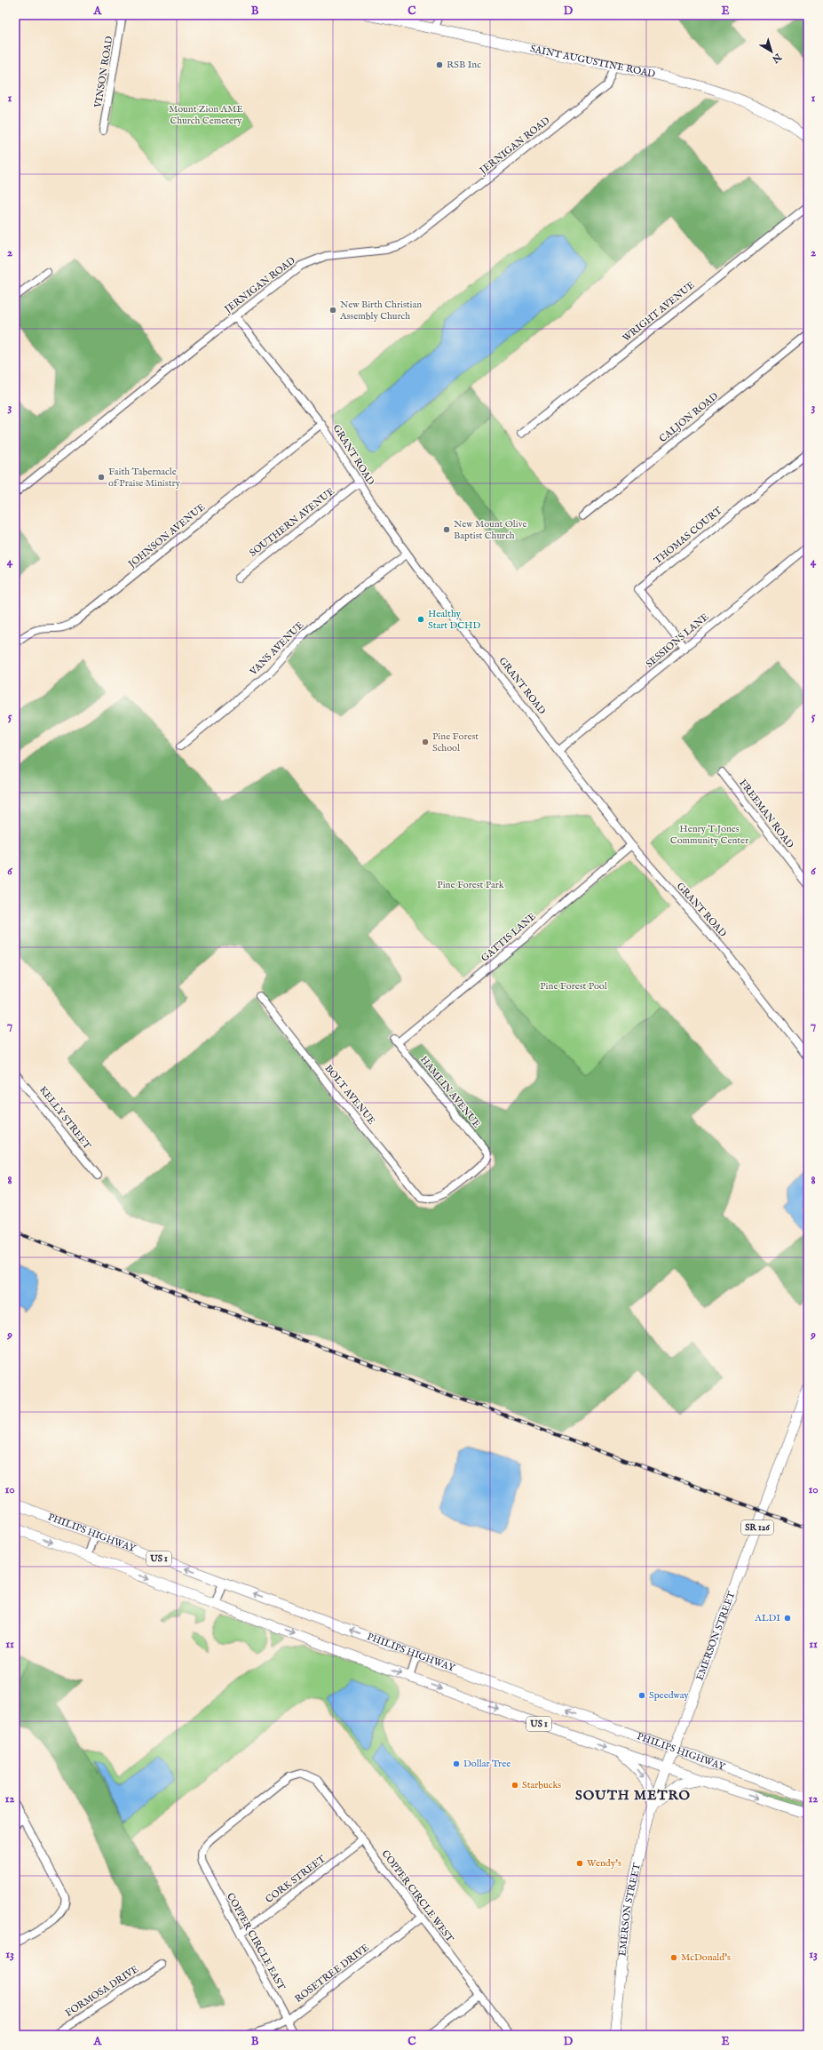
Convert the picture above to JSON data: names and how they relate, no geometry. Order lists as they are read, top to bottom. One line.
{"streets":{"main road":["SAINT AUGUSTINE ROAD","SR 126","PHILIPS HIGHWAY","US 1","EMERSON STREET"],"street":["VINSON ROAD","JERNIGAN ROAD","WRIGHT AVENUE","CALJON ROAD","GRANT ROAD","SOUTHERN AVENUE","JOHNSON AVENUE","THOMAS COURT","SESSIONS LANE","VANS AVENUE","FREEMAN ROAD","GATTIS LANE","HAMLIN AVENUE","BOLT AVENUE","KELLY STREET","CORK STREET","COPPER CIRCLE WEST","COPPER CIRCLE EAST","ROSETREE DRIVE","FORMOSA DRIVE"]},"crossings":[["SAINT AUGUSTINE ROAD","JERNIGAN ROAD"],["JERNIGAN ROAD","GRANT ROAD"],["GRANT ROAD","SOUTHERN AVENUE"],["GRANT ROAD","JOHNSON AVENUE"],["GRANT ROAD","SESSIONS LANE"],["GRANT ROAD","VANS AVENUE"],["GRANT ROAD","GATTIS LANE"],["THOMAS COURT","SESSIONS LANE"],["GATTIS LANE","HAMLIN AVENUE"],["HAMLIN AVENUE","BOLT AVENUE"],["PHILIPS HIGHWAY","EMERSON STREET"],["CORK STREET","COPPER CIRCLE WEST"],["CORK STREET","COPPER CIRCLE EAST"],["COPPER CIRCLE WEST","COPPER CIRCLE EAST"],["COPPER CIRCLE WEST","ROSETREE DRIVE"],["COPPER CIRCLE EAST","ROSETREE DRIVE"]],"districts":["SOUTH METRO"],"parks":["Mount Zion AME Church Cemetery","Henry T Jones Community Center","Pine Forest Park","Pine Forest Pool"],"places":["RSB Inc","New Birth Christian Assembly Church","Faith Tabernacle of Praise Ministry","New Mount Olive Baptist Church","Healthy Start DCHD","Pine Forest School","ALDI","Speedway","Dollar Tree","Starbucks","Wendy's","McDonald's"],"north":"bottom right","grid":{"columns":["A","B","C","D","E"],"rows":["1","2","3","4","5","6","7","8","9","10","11","12","13"]}}
